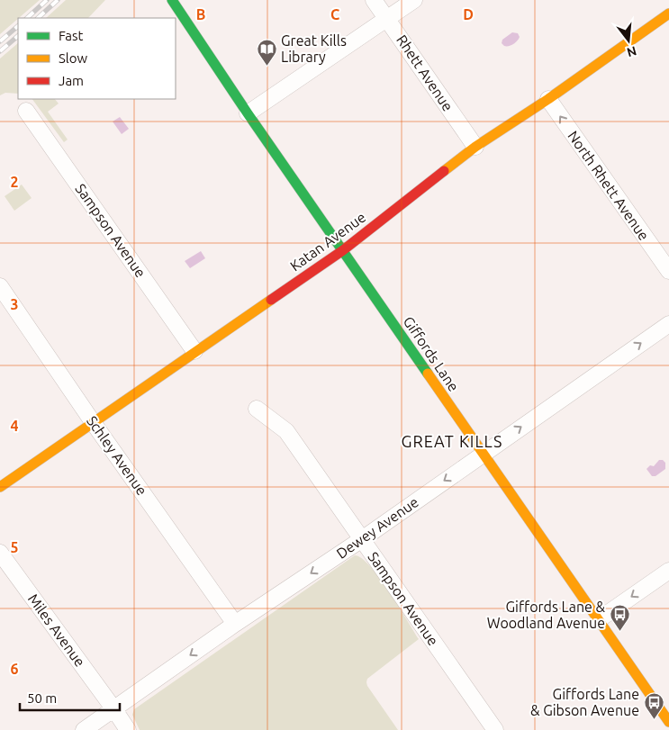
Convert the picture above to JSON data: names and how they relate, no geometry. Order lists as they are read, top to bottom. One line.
{"streets":{"street":["Rhett Avenue","North Rhett Avenue","Sampson Avenue","Katan Avenue","Giffords Lane","Schley Avenue","Dewey Avenue","Miles Avenue"]},"crossings":[["Rhett Avenue","Katan Avenue"],["North Rhett Avenue","Katan Avenue"],["Sampson Avenue","Katan Avenue"],["Sampson Avenue","Dewey Avenue"],["Katan Avenue","Giffords Lane"],["Katan Avenue","Schley Avenue"],["Giffords Lane","Dewey Avenue"],["Schley Avenue","Dewey Avenue"],["Dewey Avenue","Miles Avenue"]],"one_way":["North Rhett Avenue"],"districts":["GREAT KILLS"],"places":{"library":["Great Kills Library"],"bus stop":["Giffords Lane & Woodland Avenue","Giffords Lane & Gibson Avenue"]},"legend":["Fast","Slow","Jam"],"scale_bar":"50 m","north":"bottom","grid":{"columns":["B","C","D"],"rows":["2","3","4","5","6"]}}
